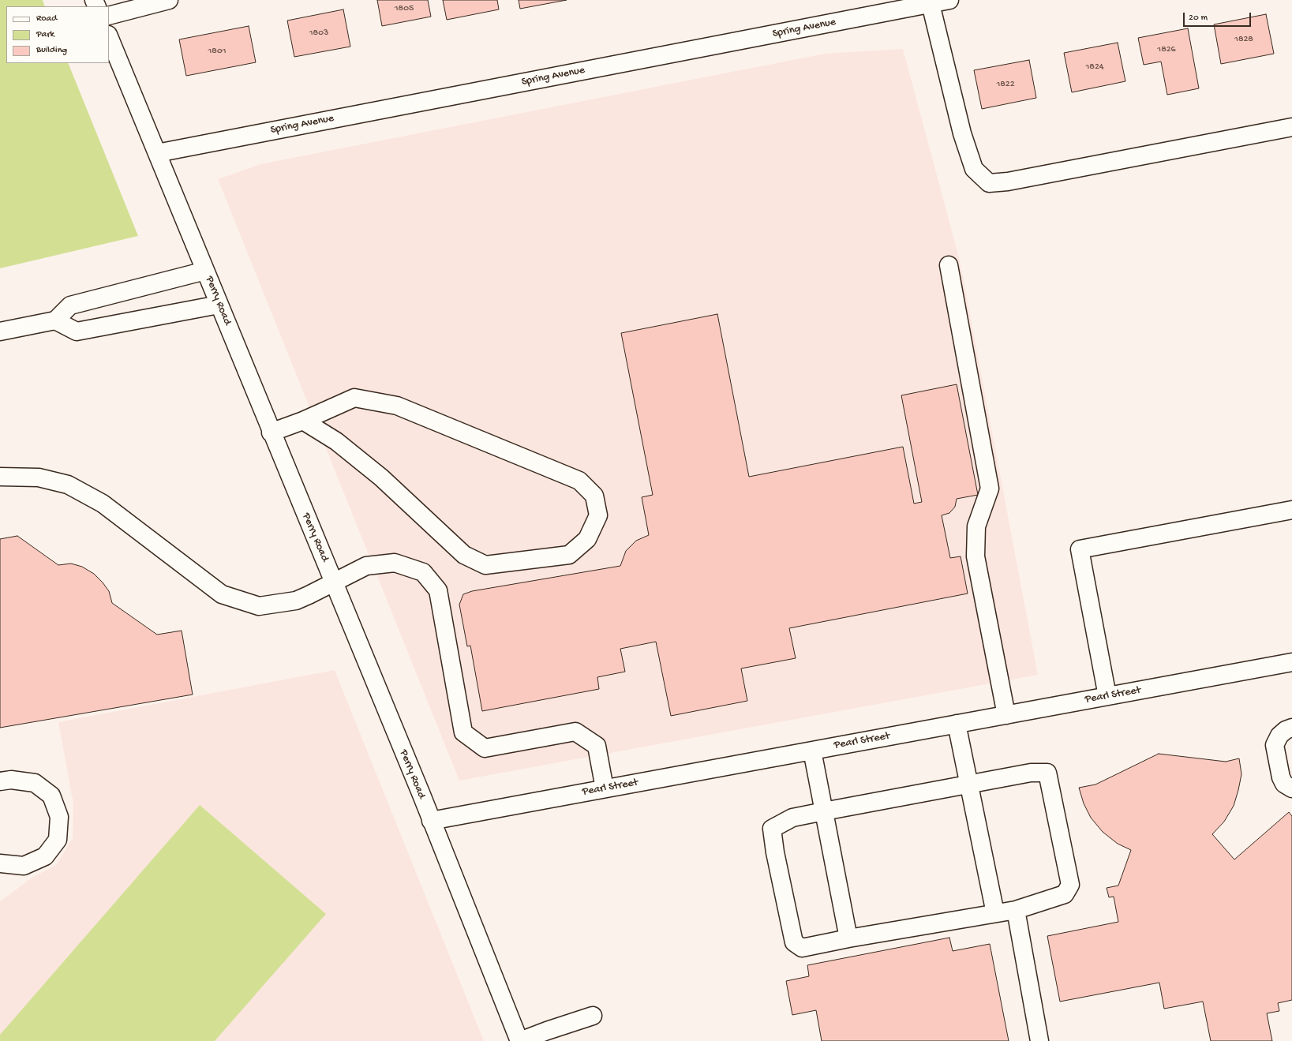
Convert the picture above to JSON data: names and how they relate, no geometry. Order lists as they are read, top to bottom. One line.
{"streets":{"street":["Spring Avenue","Perry Road","Pearl Street"]},"crossings":[["Spring Avenue","Perry Road"],["Perry Road","Pearl Street"]],"house_numbers":["1805","1803","1828","1826","1801","1824","1822"],"legend":["Road","Park","Building"],"scale_bar":"20 m"}
